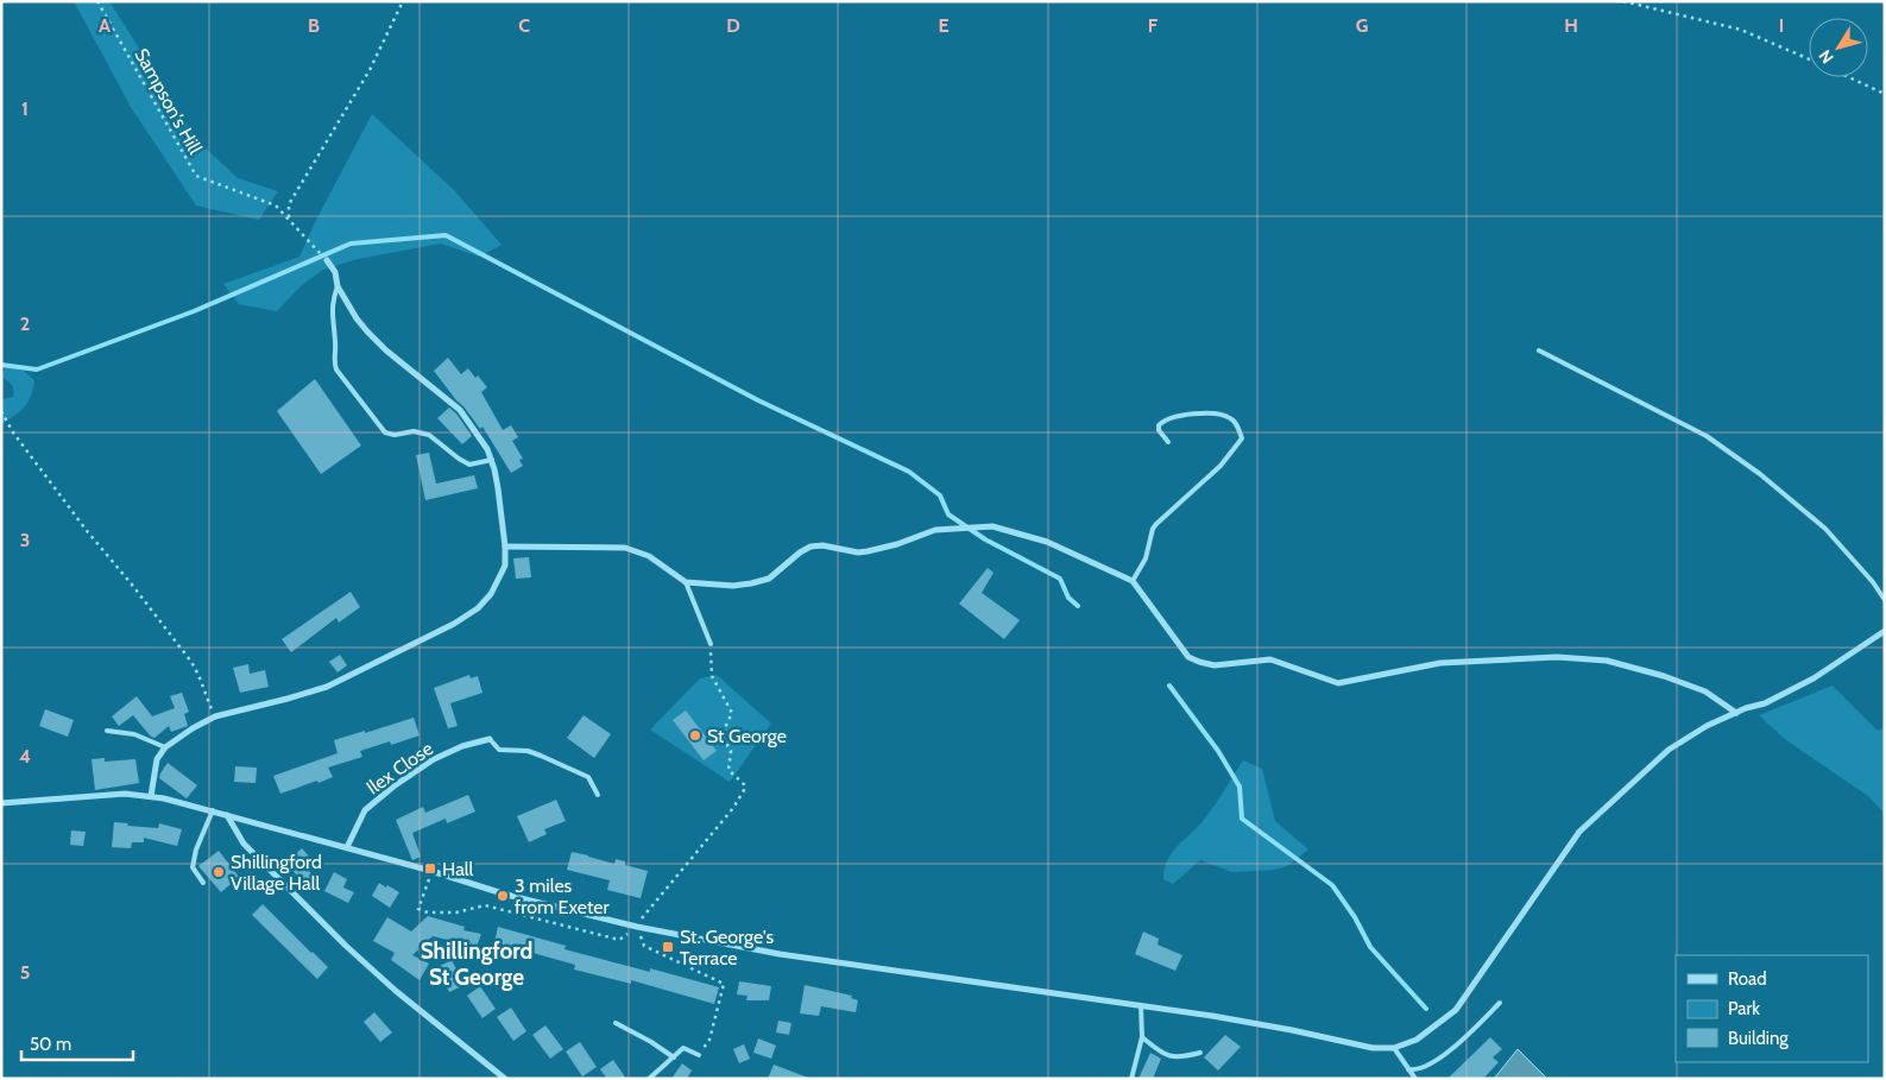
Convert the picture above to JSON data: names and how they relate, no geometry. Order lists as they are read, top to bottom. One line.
{"streets":{"street":["Ilex Close"],"path":["Sampson's Hill"]},"districts":["Shillingford St George"],"places":{"other":["St George","Shillingford Village Hall","3 miles from Exeter"],"transit":["Hall","St. George's Terrace"]},"legend":["Road","Park","Building"],"scale_bar":"50 m","north":"bottom left","grid":{"columns":["A","B","C","D","E","F","G","H","I"],"rows":["1","2","3","4","5"]}}
